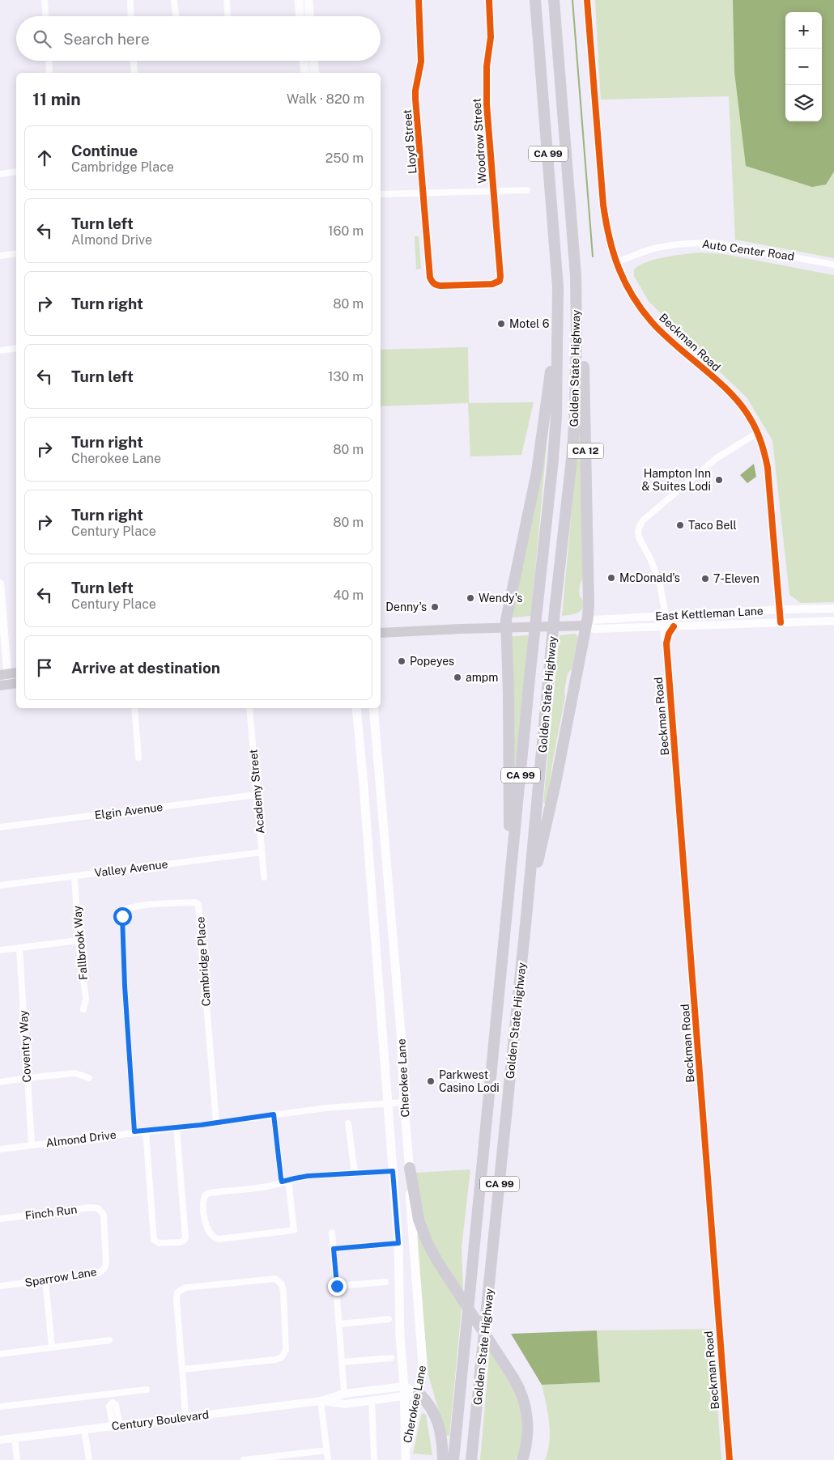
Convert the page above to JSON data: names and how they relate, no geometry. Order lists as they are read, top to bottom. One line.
{"streets":{"highway":["CA 99","Golden State Highway","CA 12"],"main road":["East Kettleman Lane","Cherokee Lane"],"street":["Woodrow Street","Lloyd Street","Auto Center Road","Beckman Road","Academy Street","Elgin Avenue","Valley Avenue","Fallbrook Way","Cambridge Place","Coventry Way","Almond Drive","Finch Run","Sparrow Lane","Century Boulevard"]},"crossings":[["Woodrow Street","Lloyd Street"],["Auto Center Road","Beckman Road"],["Beckman Road","East Kettleman Lane"],["Golden State Highway","CA 12"],["CA 12","East Kettleman Lane"],["Academy Street","Elgin Avenue"],["Academy Street","Valley Avenue"],["Valley Avenue","Fallbrook Way"],["Cambridge Place","Almond Drive"],["Coventry Way","Almond Drive"],["Cherokee Lane","Almond Drive"],["Cherokee Lane","Century Boulevard"],["Finch Run","Sparrow Lane"]],"places":["Motel 6","Hampton Inn & Suites Lodi","Taco Bell","McDonald's","7-Eleven","Wendy's","Denny's","Popeyes","ampm","Parkwest Casino Lodi"],"page":{"map_buttons":["+","−"],"search":"Search here","heading":["11 min","Walk · 820 m"],"list":[["Continue","Cambridge Place","250 m"],["Turn left","Almond Drive","160 m"],["Turn right","80 m"],["Turn left","130 m"],["Turn right","Cherokee Lane","80 m"],["Turn right","Century Place","80 m"],["Turn left","Century Place","40 m"],"Arrive at destination"]}}
